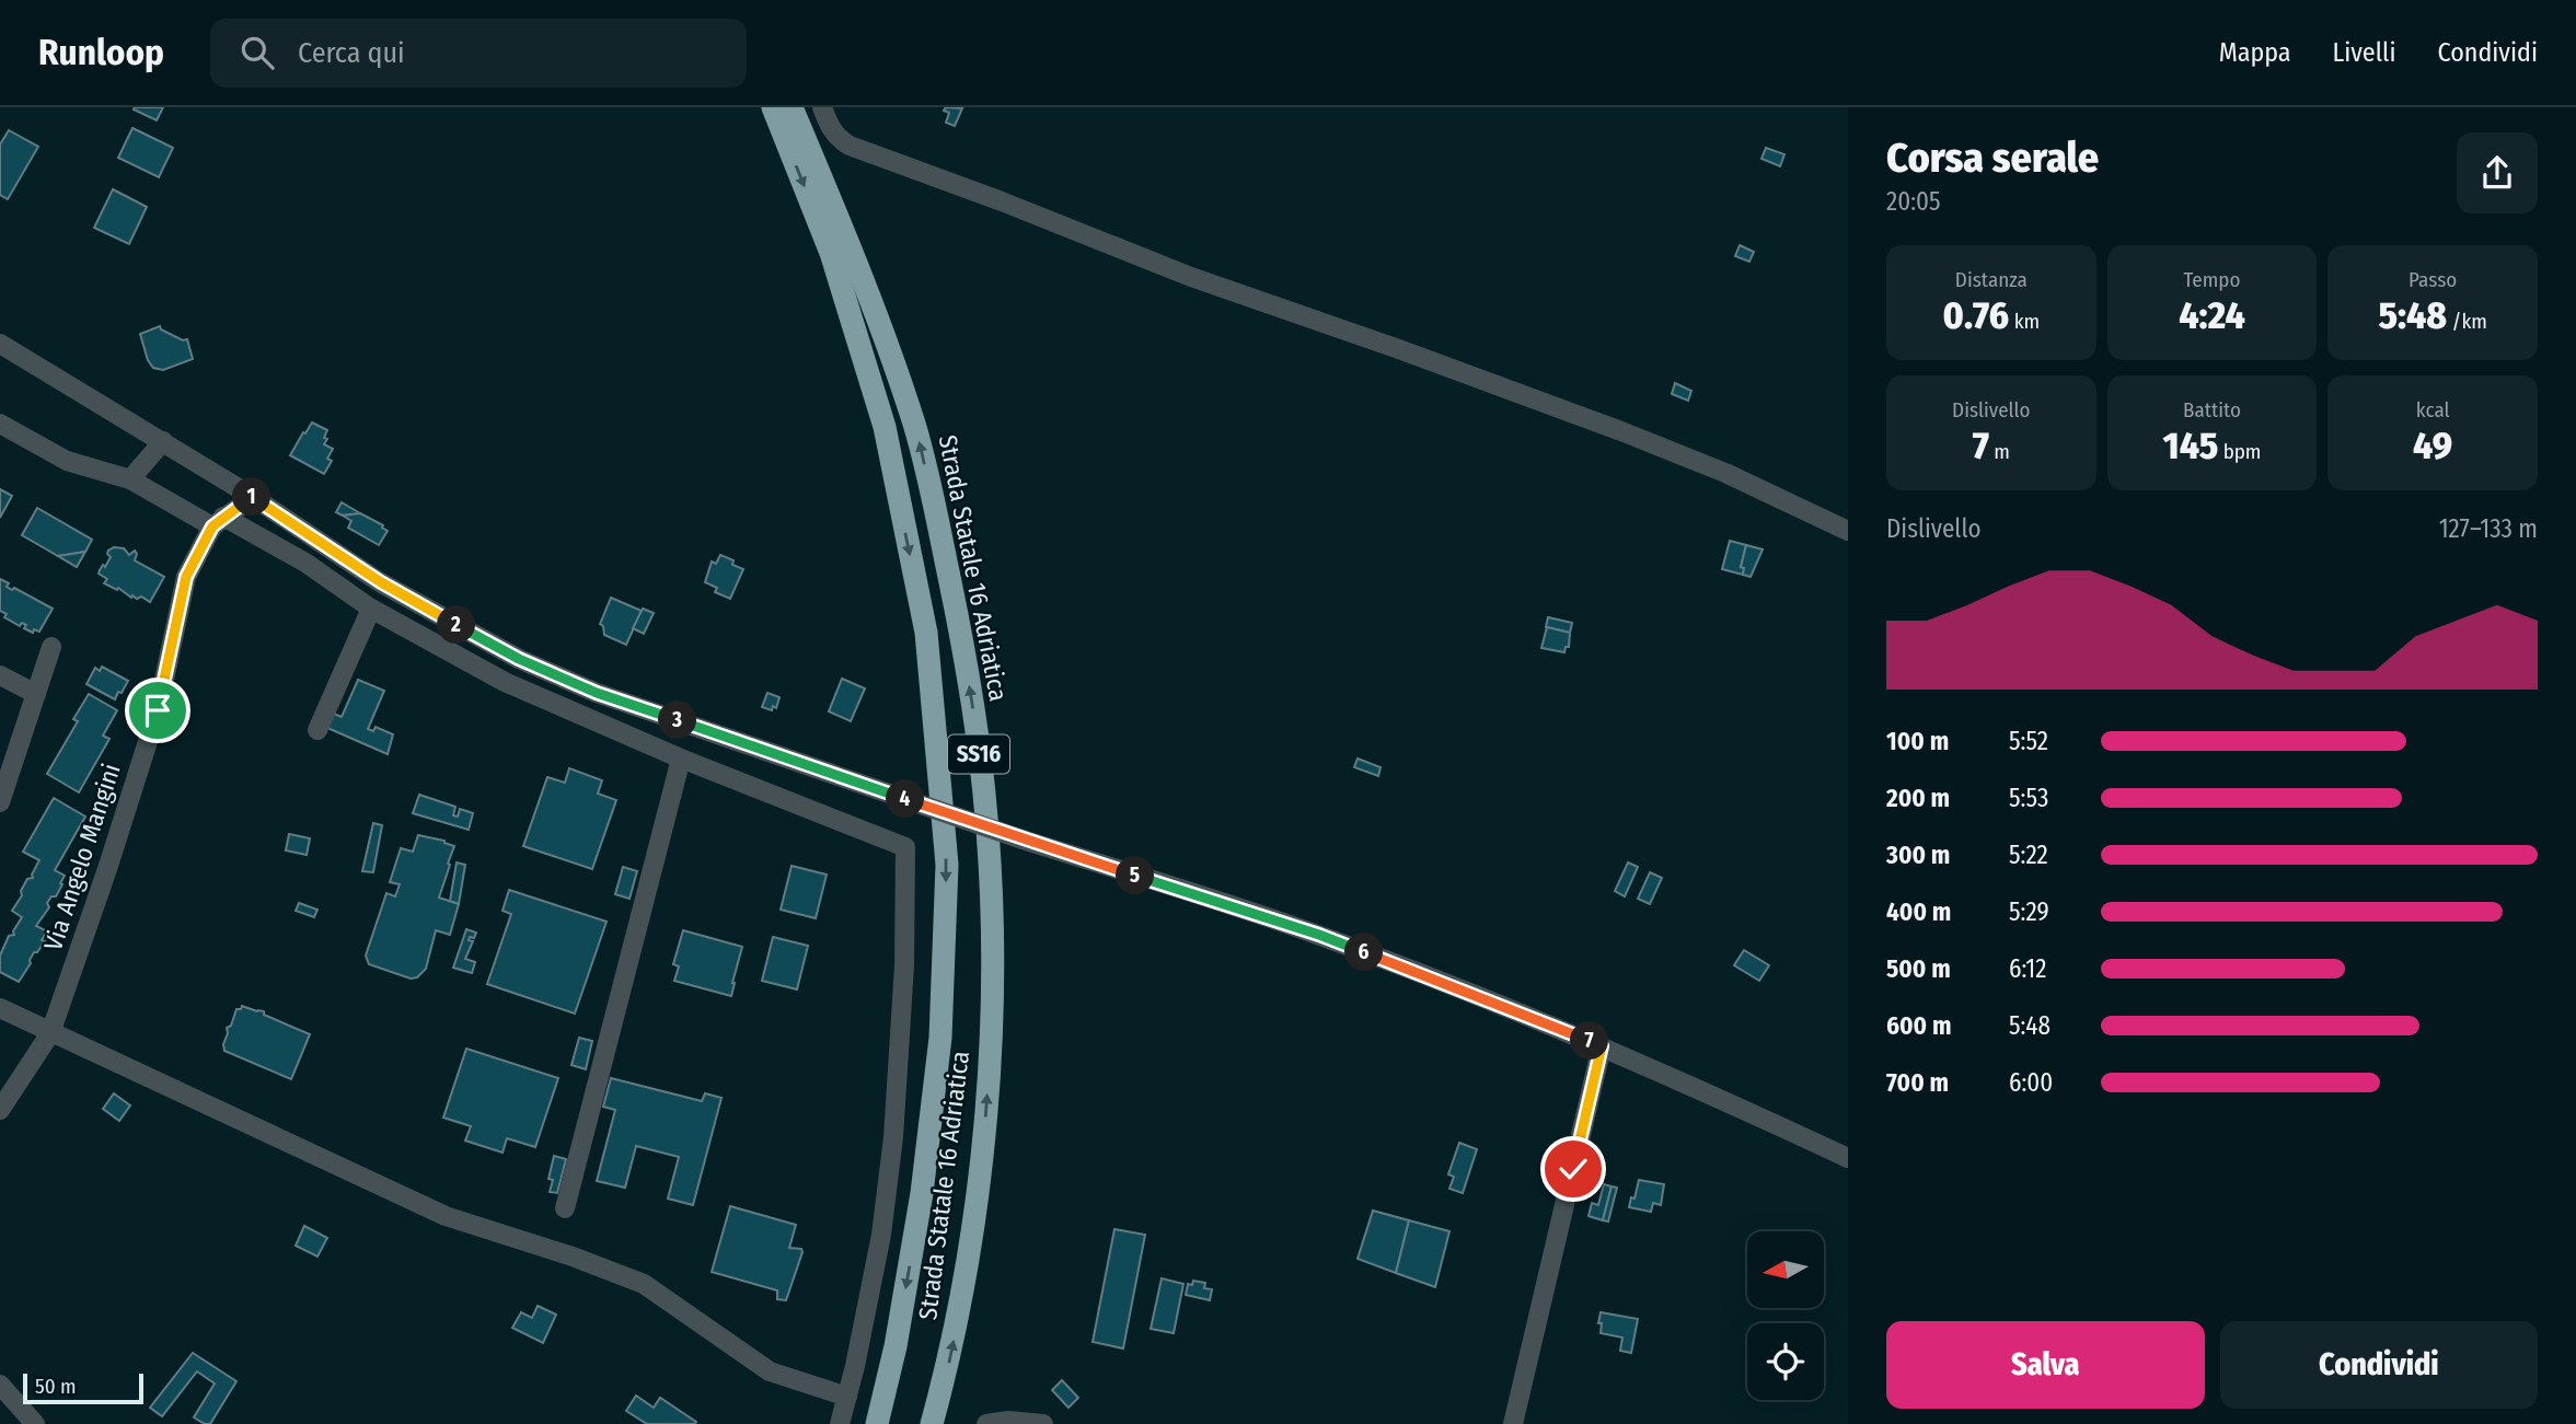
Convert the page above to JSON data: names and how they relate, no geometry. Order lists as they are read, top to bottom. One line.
{"streets":{"highway":["Strada Statale 16 Adriatica","SS16"],"street":["Via Angelo Mangini"]},"scale_bar":"50 m","north":"left","page":{"header":"Runloop","search":"Cerca qui","nav":["Mappa","Livelli","Condividi"],"heading":["Corsa serale","20:05"],"stats":[["Distanza","0.76 km"],["Tempo","4:24"],["Passo","5:48 /km"],["Dislivello","7 m"],["Battito","145 bpm"],["kcal","49"]],"pins":["1","2","3","4","5","6","7"],"chart":["Dislivello","127–133 m"],"list":[{"name":"100 m","note":"5:52"},{"name":"200 m","note":"5:53"},{"name":"300 m","note":"5:22"},{"name":"400 m","note":"5:29"},{"name":"500 m","note":"6:12"},{"name":"600 m","note":"5:48"},{"name":"700 m","note":"6:00"}],"buttons":["Salva","Condividi"],"scale":"50 m"}}
